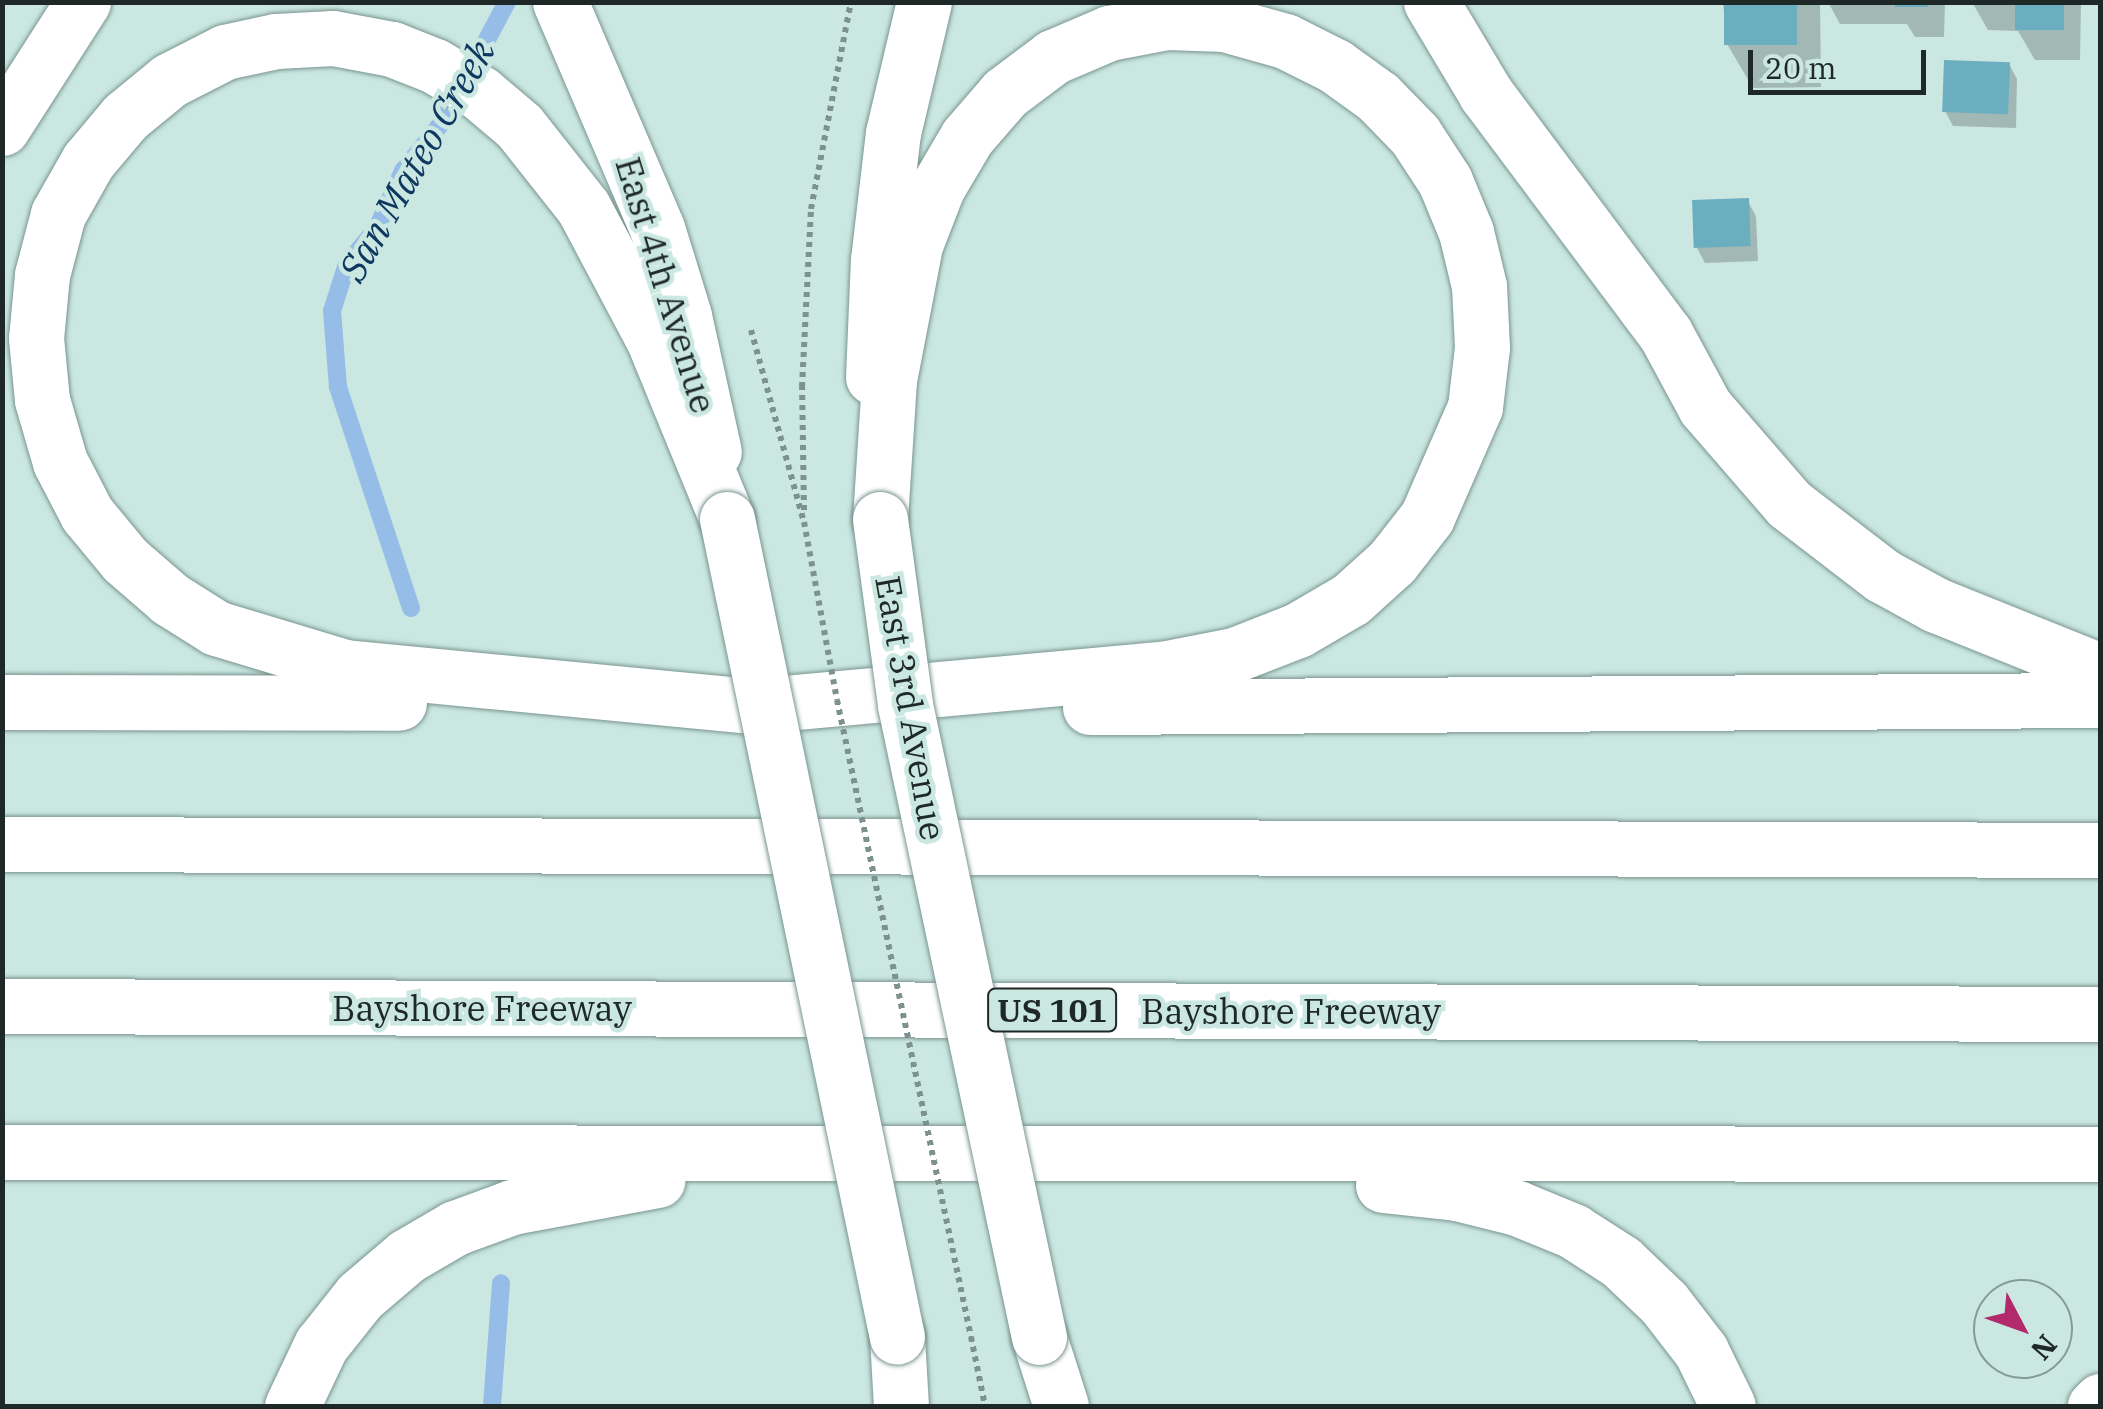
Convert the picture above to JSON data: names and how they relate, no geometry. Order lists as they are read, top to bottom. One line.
{"streets":{"main road":["East 4th Avenue","East 3rd Avenue","Bayshore Freeway","US 101"]},"water":["San Mateo Creek"],"scale_bar":"20 m","north":"bottom right"}
